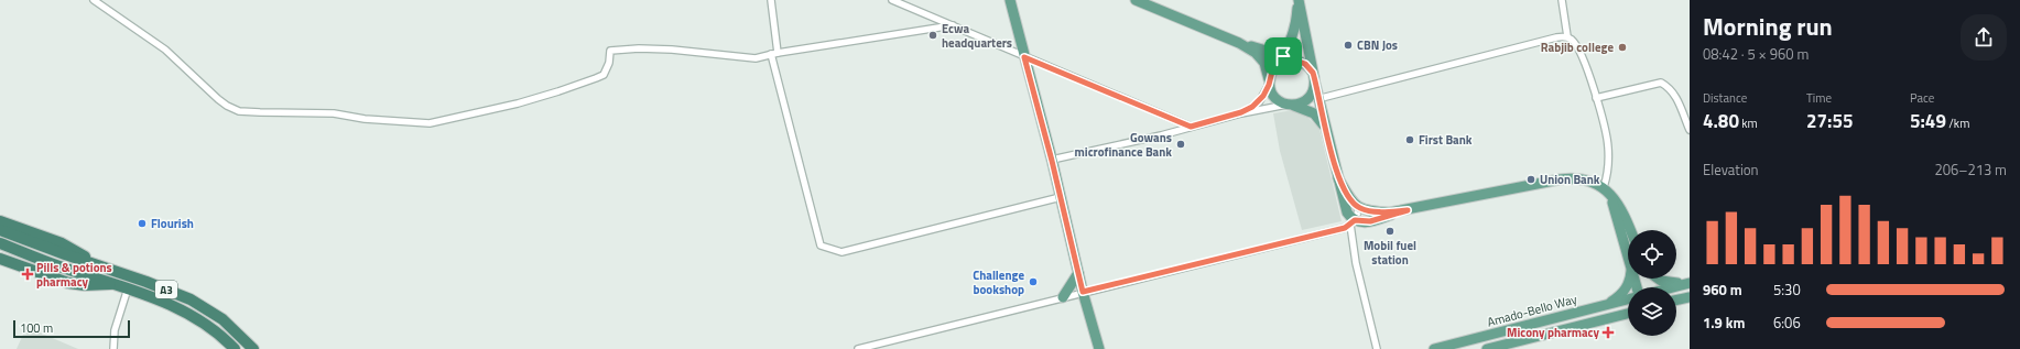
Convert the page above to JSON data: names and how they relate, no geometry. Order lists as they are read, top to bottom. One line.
{"streets":{"highway":["A3"],"main road":["Amado-Bello Way"]},"places":{"other":["Ecwa headquarters","CBN Jos","Rabjib college","First Bank","Gowans microfinance Bank","Union Bank","Flourish","Mobil fuel station","Challenge bookshop"],"health":["Pills & potions pharmacy","Micony pharmacy"]},"scale_bar":"100 m","page":{"heading":["Morning run","08:42 · 5 × 960 m"],"stats":[["Distance","4.80 km"],["Time","27:55"],["Pace","5:49 /km"]],"chart":["Elevation","206–213 m"],"list":[{"name":"960 m","note":"5:30"},{"name":"1.9 km","note":"6:06"}],"scale":"100 m"}}
